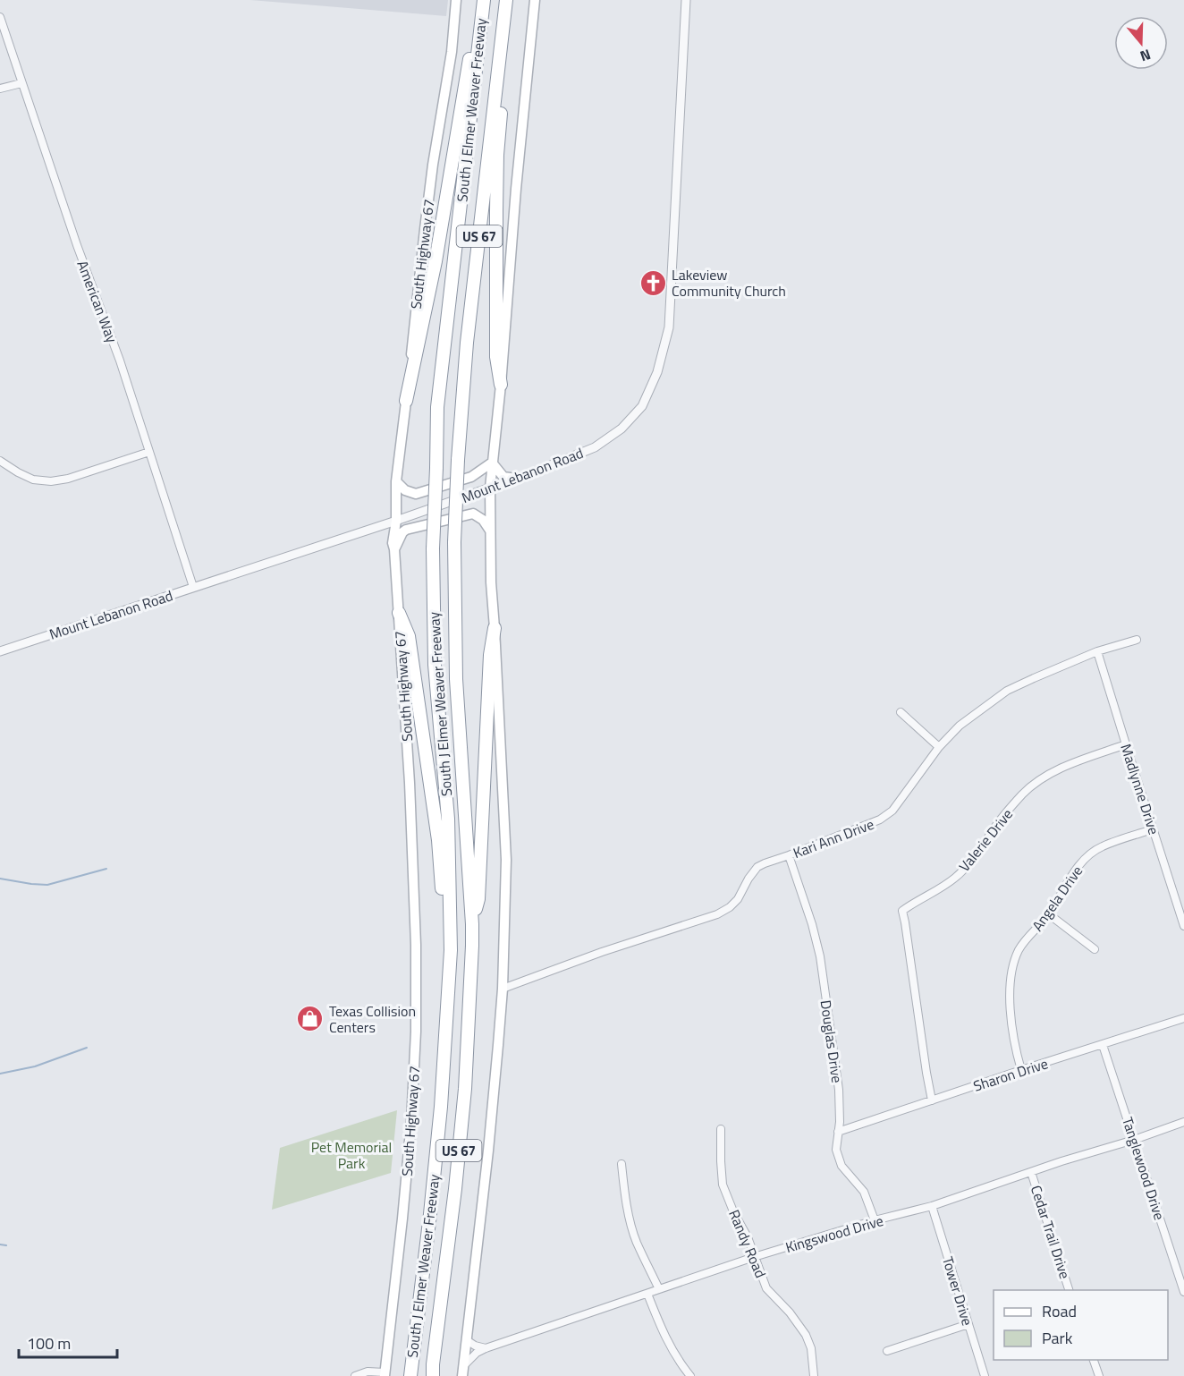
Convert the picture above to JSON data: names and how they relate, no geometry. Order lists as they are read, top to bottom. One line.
{"streets":{"highway":["South J Elmer Weaver Freeway","US 67"],"main road":["South Highway 67"],"street":["American Way","Mount Lebanon Road","Madlynne Drive","Kari Ann Drive","Valerie Drive","Angela Drive","Douglas Drive","Sharon Drive","Tanglewood Drive","Cedar Trail Drive","Kingswood Drive","Randy Road","Tower Drive"]},"crossings":[["South Highway 67","Mount Lebanon Road"],["American Way","Mount Lebanon Road"],["Madlynne Drive","Kari Ann Drive"],["Madlynne Drive","Valerie Drive"],["Madlynne Drive","Angela Drive"],["Kari Ann Drive","Douglas Drive"],["Valerie Drive","Sharon Drive"],["Angela Drive","Sharon Drive"],["Douglas Drive","Sharon Drive"],["Douglas Drive","Kingswood Drive"],["Sharon Drive","Tanglewood Drive"],["Tanglewood Drive","Kingswood Drive"],["Cedar Trail Drive","Kingswood Drive"],["Kingswood Drive","Randy Road"],["Kingswood Drive","Tower Drive"]],"parks":["Pet Memorial Park"],"places":{"church":["Lakeview Community Church"],"shop":["Texas Collision Centers"]},"legend":["Road","Park"],"scale_bar":"100 m","north":"bottom"}
